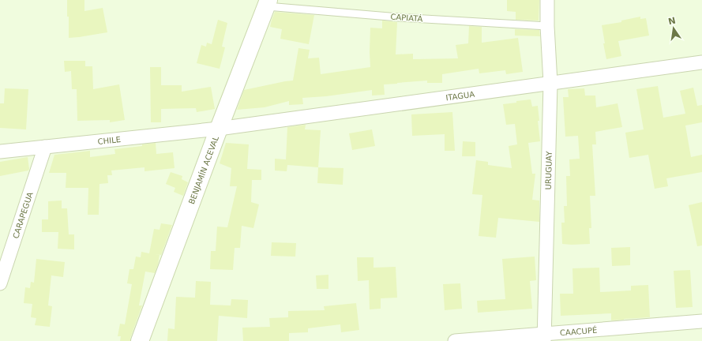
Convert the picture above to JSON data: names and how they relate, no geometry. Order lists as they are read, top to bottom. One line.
{"streets":{"street":["ITAGUA","CHILE","BENJAMÍN ACEVAL","URUGUAY","CARAPEGUA","CAACUPÉ"],"lane":["CAPIATÁ"]},"crossings":[["CAPIATÁ","BENJAMÍN ACEVAL"],["CAPIATÁ","URUGUAY"],["ITAGUA","CHILE"],["ITAGUA","BENJAMÍN ACEVAL"],["ITAGUA","URUGUAY"],["CHILE","BENJAMÍN ACEVAL"],["CHILE","CARAPEGUA"],["URUGUAY","CAACUPÉ"]],"north":"top"}
